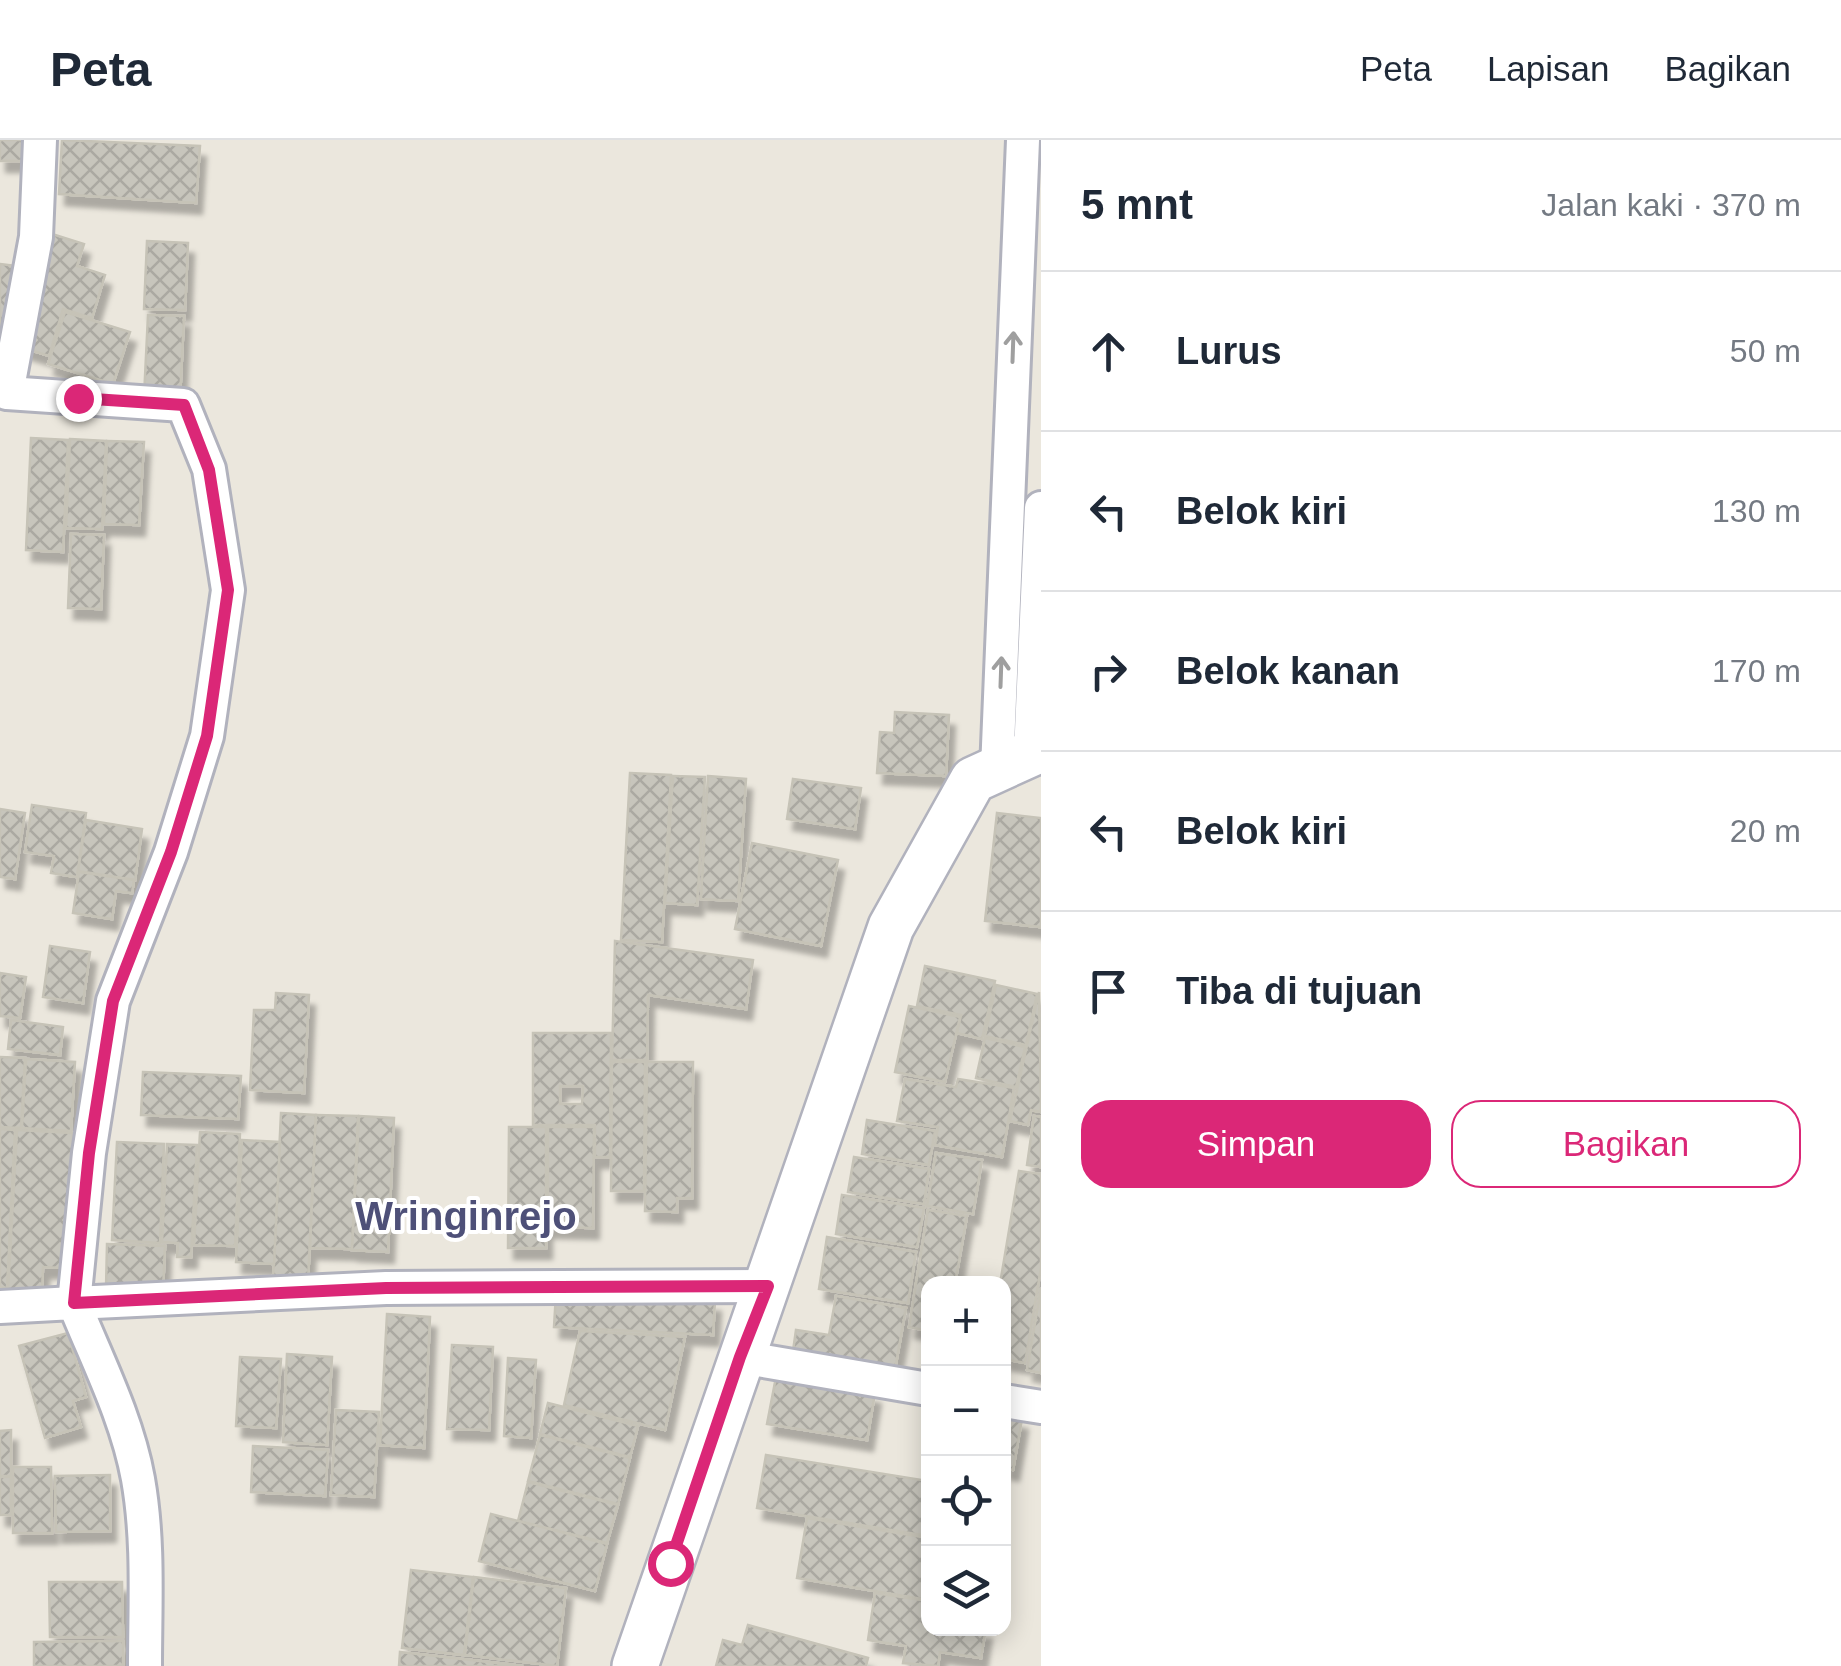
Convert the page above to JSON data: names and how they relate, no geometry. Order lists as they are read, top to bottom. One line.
{"districts":["Wringinrejo"],"page":{"header":"Peta","nav":["Peta","Lapisan","Bagikan"],"heading":["5 mnt","Jalan kaki · 370 m"],"list":[["Lurus","50 m"],["Belok kiri","130 m"],["Belok kanan","170 m"],["Belok kiri","20 m"],"Tiba di tujuan"],"buttons":["Simpan","Bagikan"],"map_buttons":["+","−"]}}
